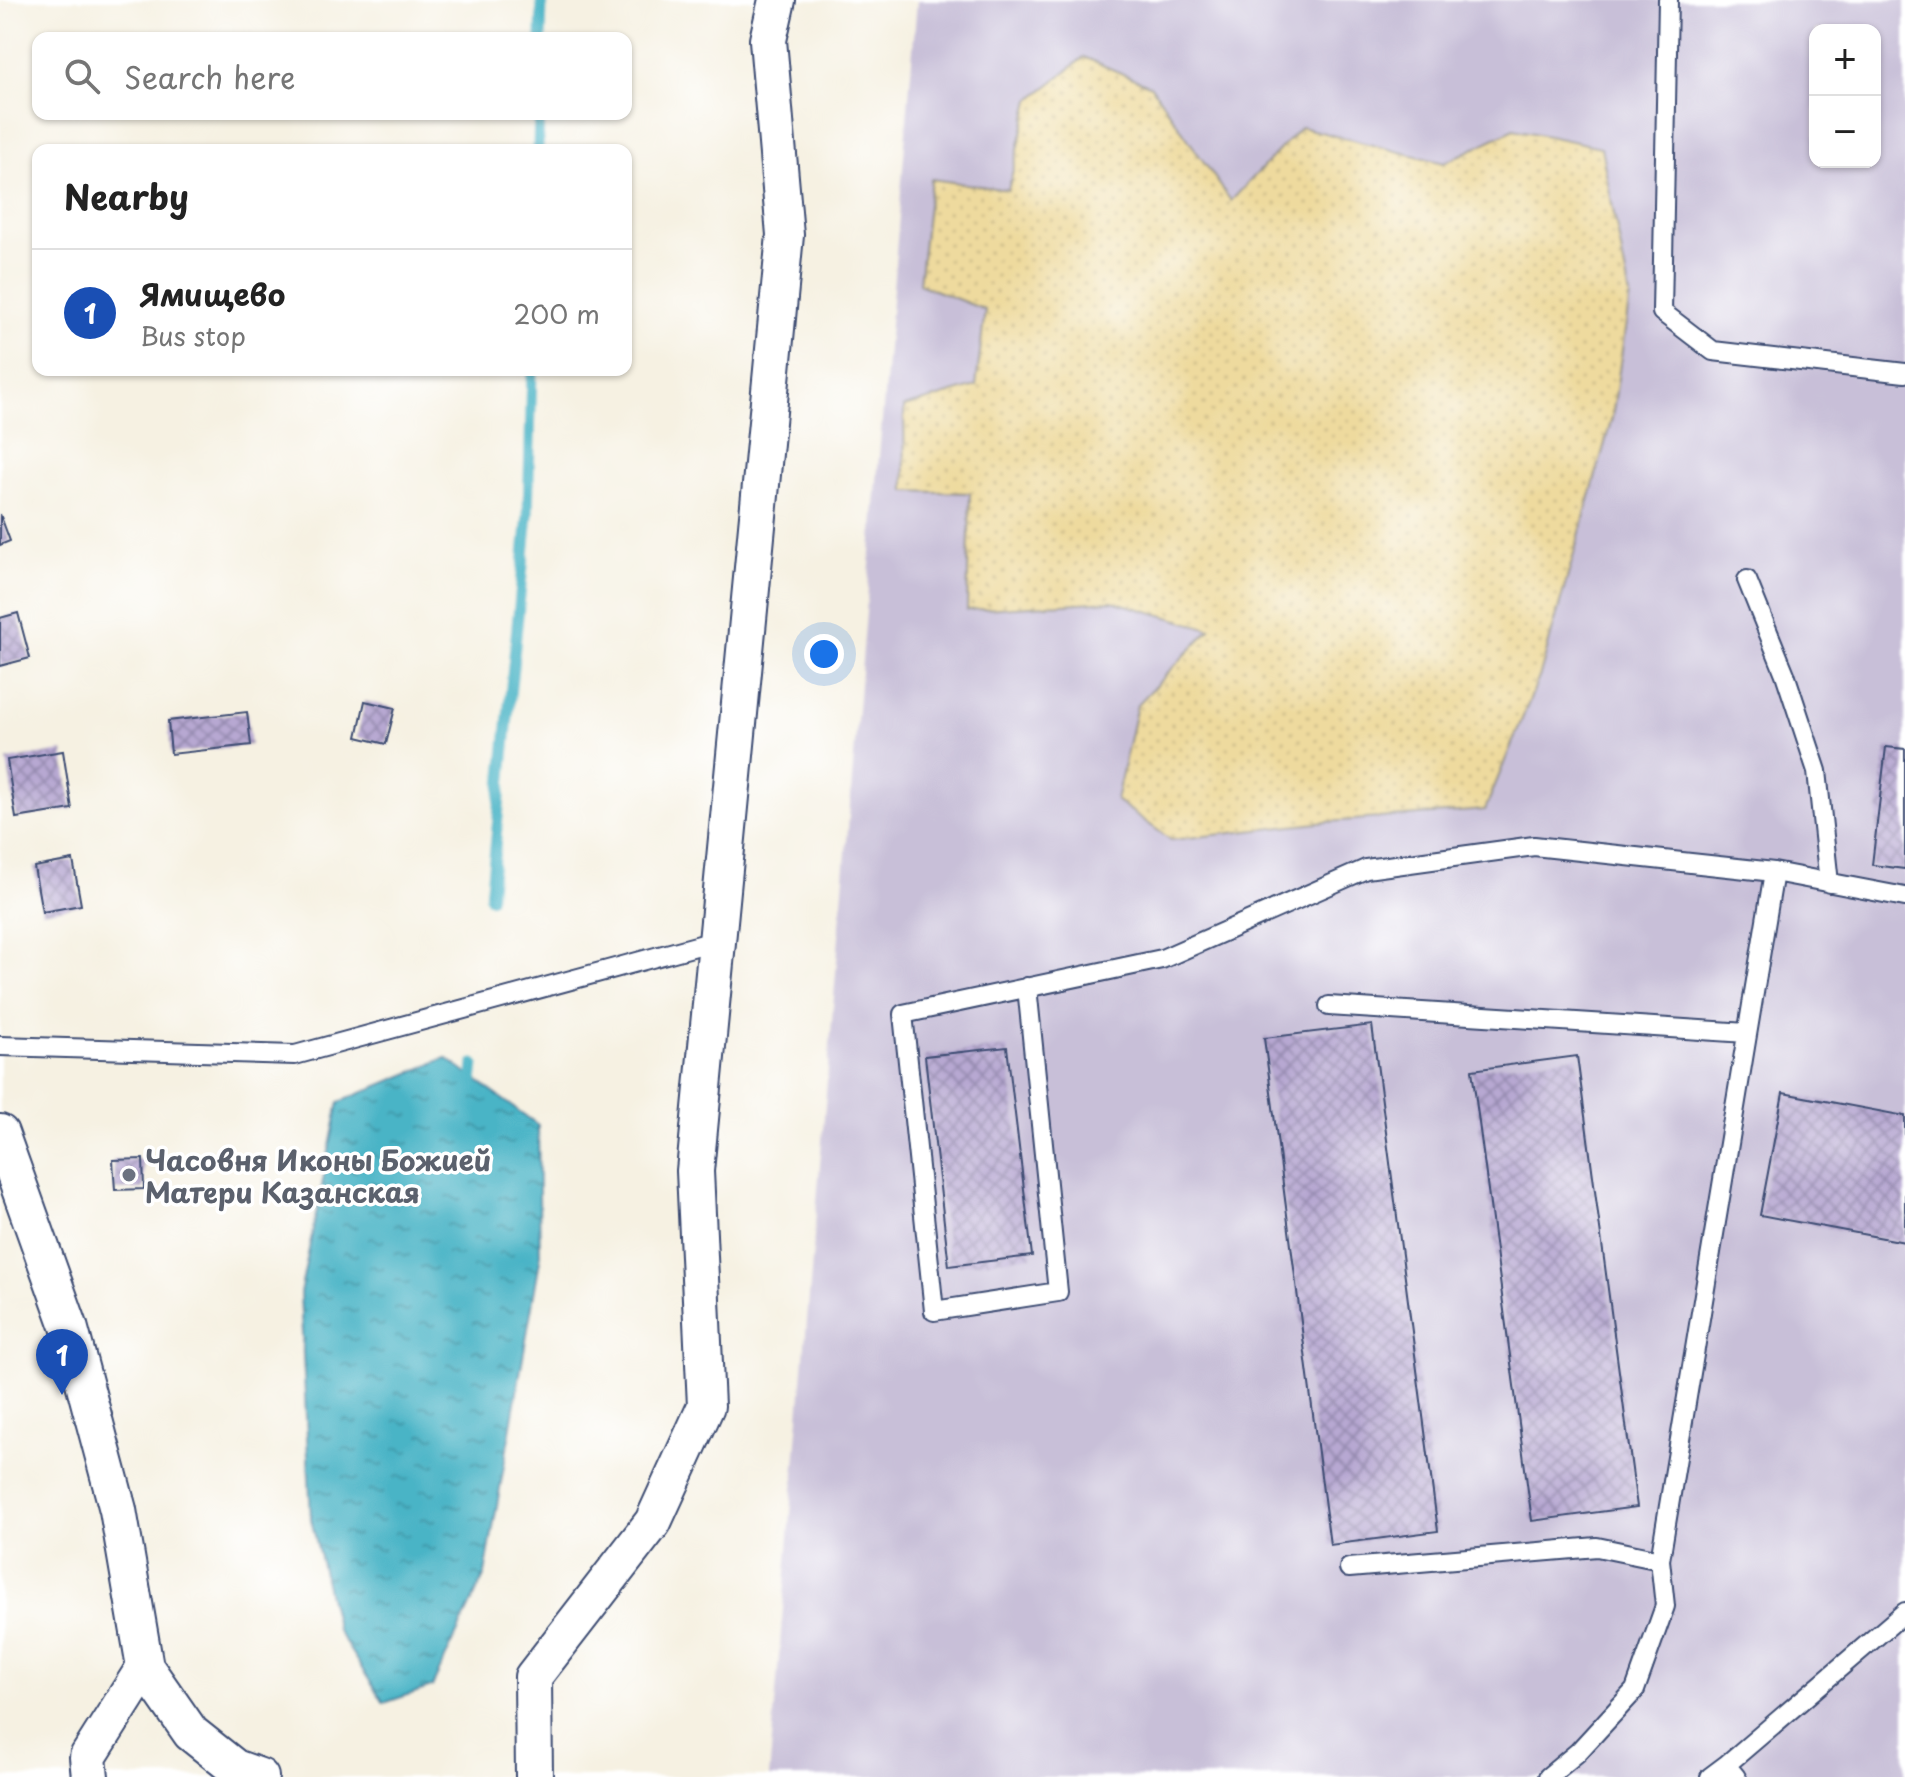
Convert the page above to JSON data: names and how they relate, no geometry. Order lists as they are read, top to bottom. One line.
{"places":["Часовня Иконы Божией Матери Казанская"],"page":{"map_buttons":["+","−"],"search":"Search here","heading":"Nearby","list":[{"mark":"1","name":"Ямищево","note":"Bus stop","value":"200 m"}],"pins":"1"}}
